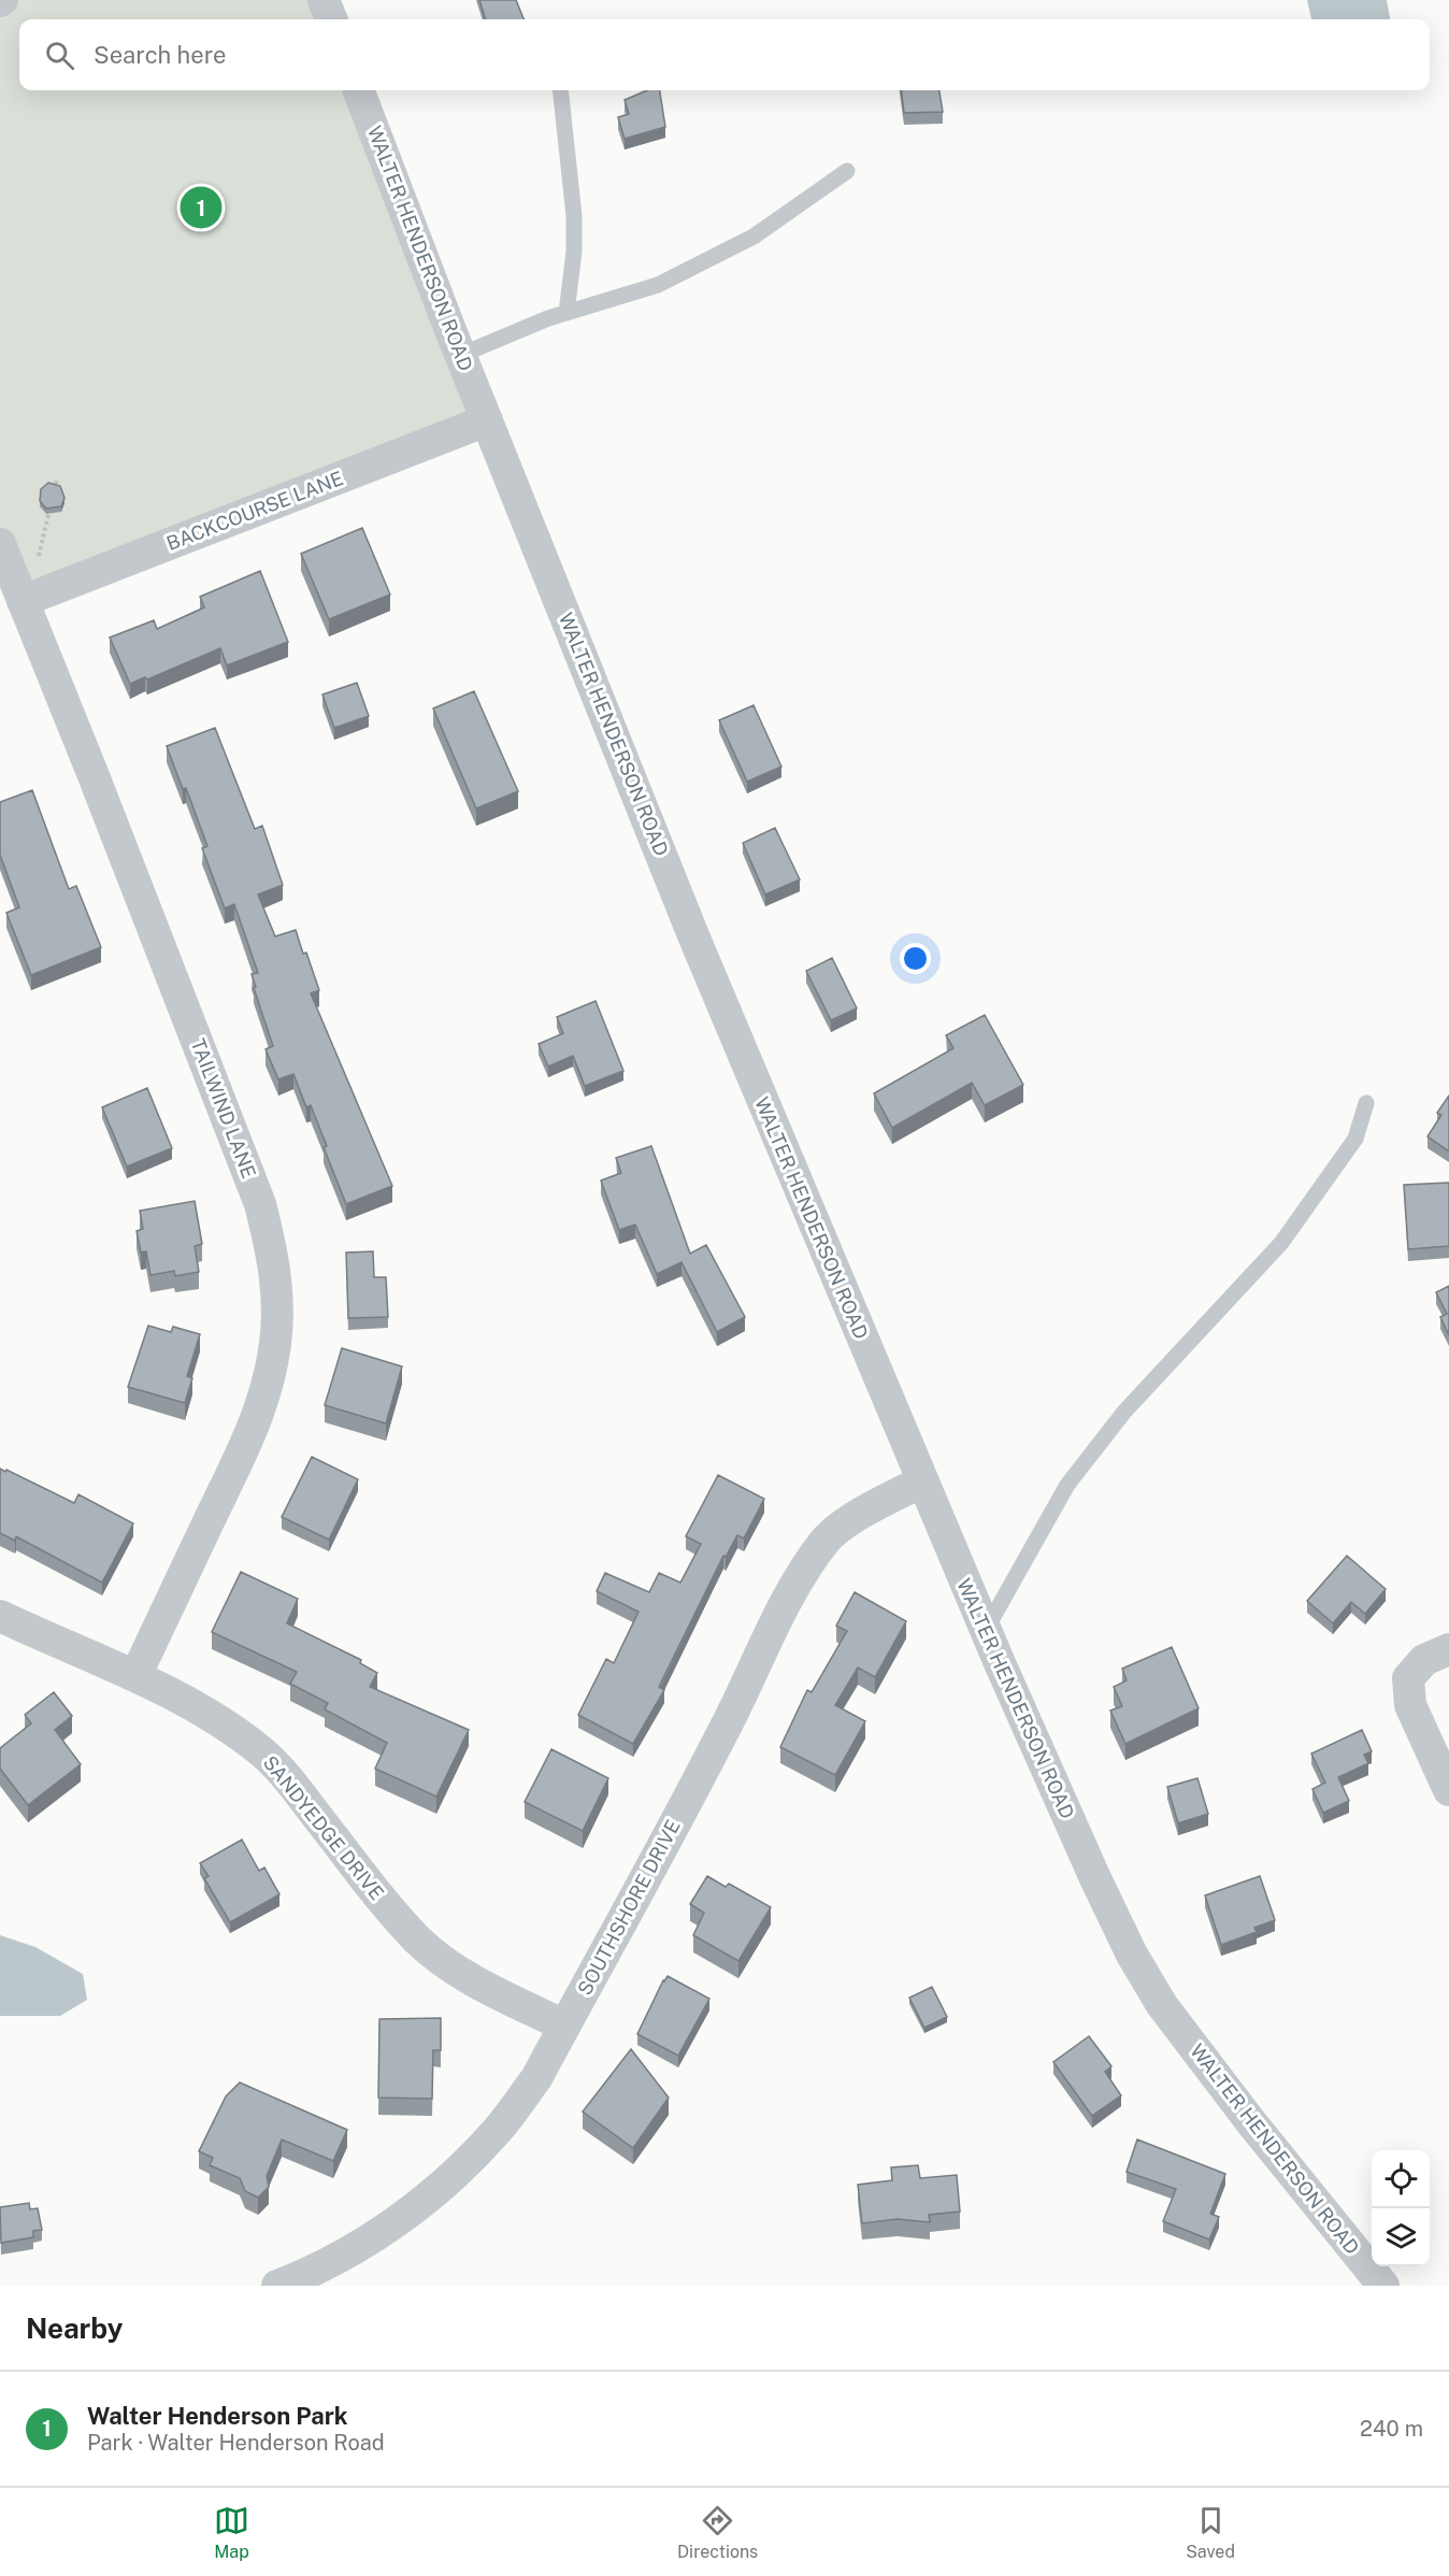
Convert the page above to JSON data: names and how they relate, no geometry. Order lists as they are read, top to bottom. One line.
{"streets":{"street":["WALTER HENDERSON ROAD","BACKCOURSE LANE","TAILWIND LANE","SANDYEDGE DRIVE","SOUTHSHORE DRIVE"]},"crossings":[["WALTER HENDERSON ROAD","BACKCOURSE LANE"],["WALTER HENDERSON ROAD","SOUTHSHORE DRIVE"],["BACKCOURSE LANE","TAILWIND LANE"],["TAILWIND LANE","SANDYEDGE DRIVE"],["SANDYEDGE DRIVE","SOUTHSHORE DRIVE"]],"page":{"search":"Search here","pins":"1","heading":"Nearby","list":[{"mark":"1","name":"Walter Henderson Park","note":"Park · Walter Henderson Road","value":"240 m"}],"nav":["Map","Directions","Saved"]}}
